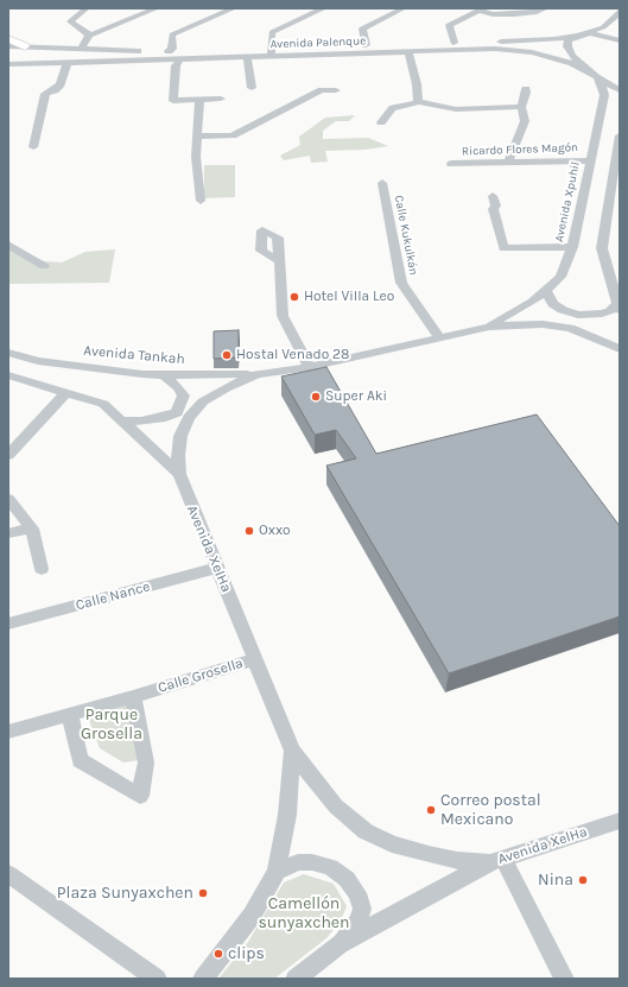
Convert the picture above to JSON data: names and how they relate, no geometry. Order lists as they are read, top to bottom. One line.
{"streets":{"street":["Avenida Palenque","Ricardo Flores Magón","Avenida Xpuhil","Calle Kukulkán","Avenida Tankah","Avenida XelHa","Calle Nance","Calle Grosella"]},"crossings":[["Avenida Palenque","Avenida Xpuhil"],["Ricardo Flores Magón","Avenida Xpuhil"],["Avenida Xpuhil","Avenida XelHa"],["Calle Kukulkán","Avenida XelHa"],["Avenida Tankah","Avenida XelHa"],["Avenida XelHa","Calle Nance"],["Avenida XelHa","Calle Grosella"]],"parks":["Parque Grosella","Camellón sunyaxchen"],"places":["Hotel Villa Leo","Hostal Venado 28","Super Aki","Oxxo","Correo postal Mexicano","Nina","Plaza Sunyaxchen","clips"]}
